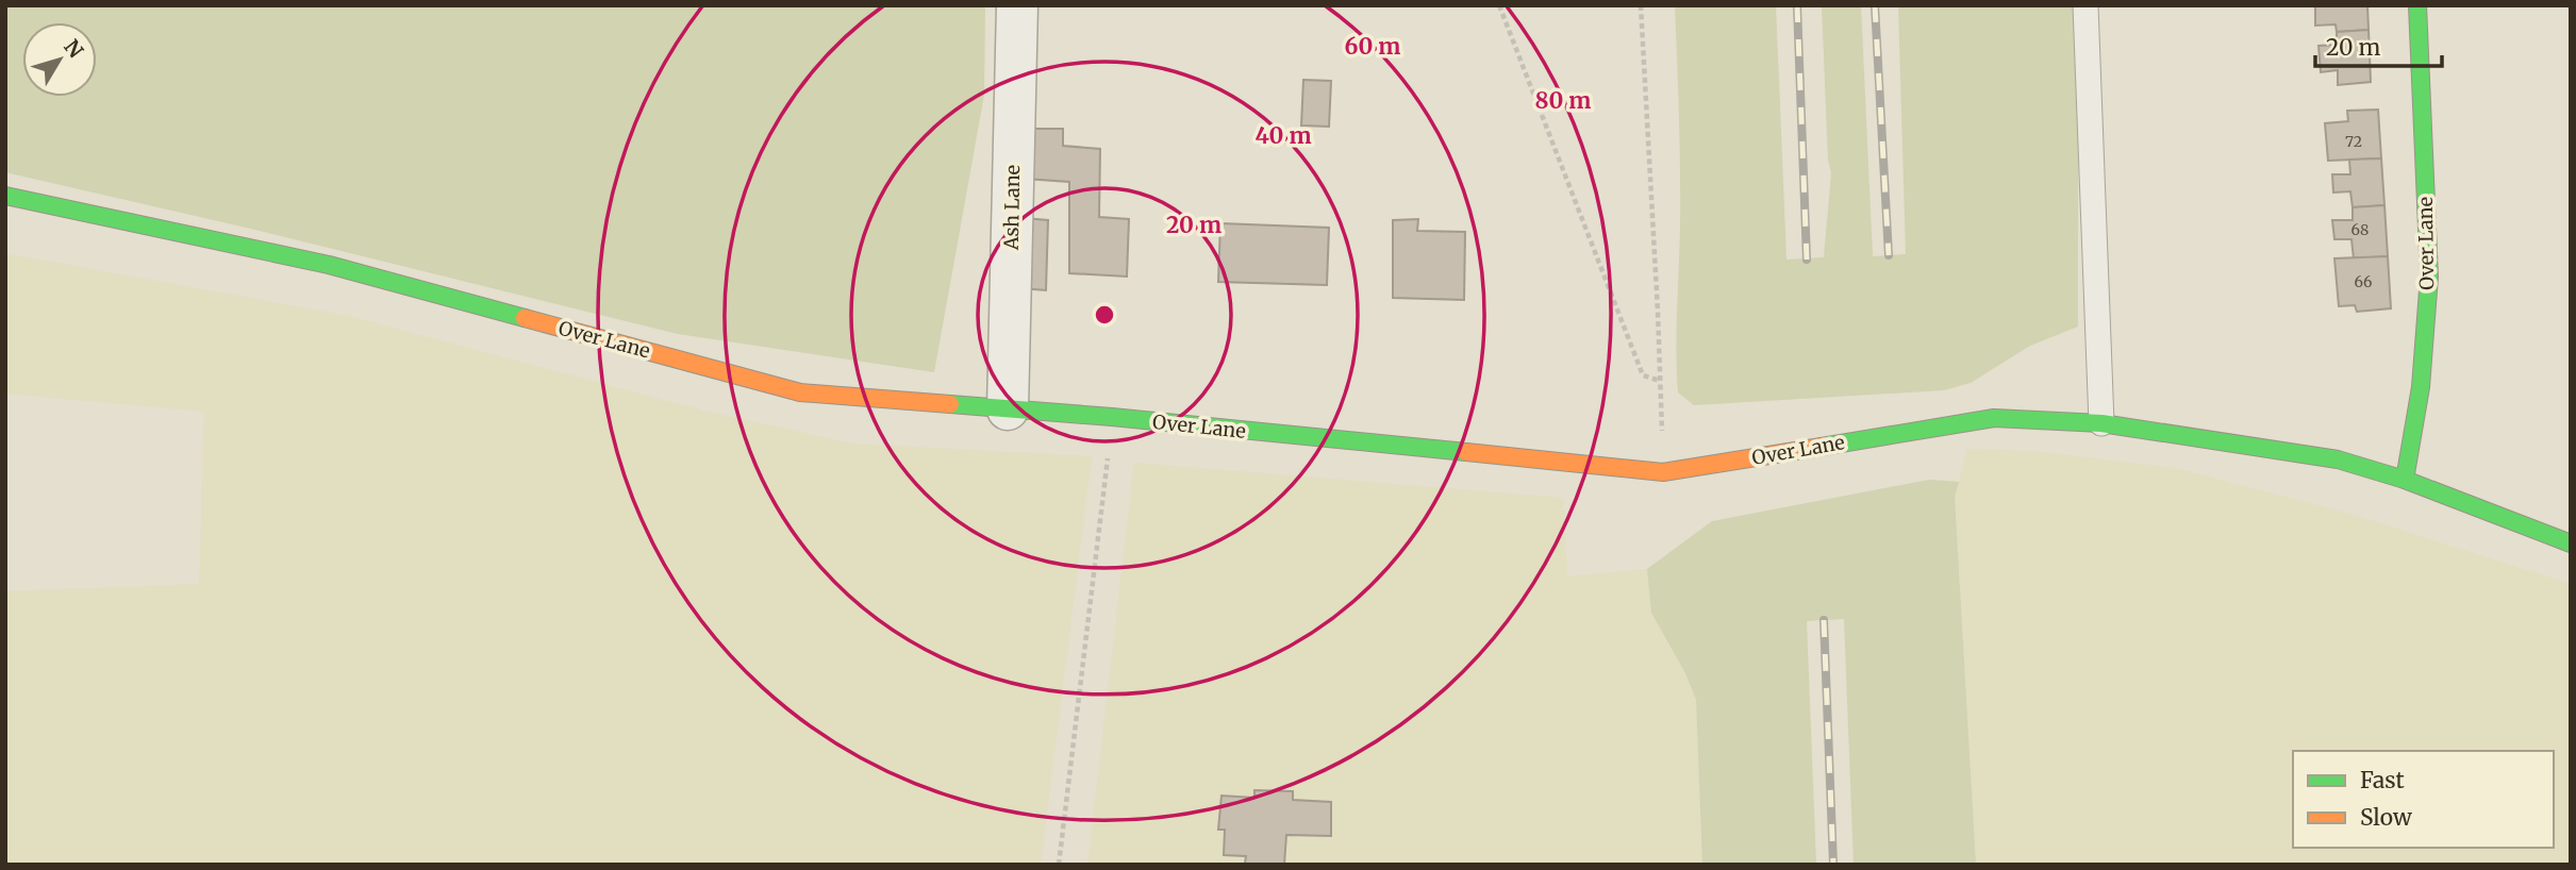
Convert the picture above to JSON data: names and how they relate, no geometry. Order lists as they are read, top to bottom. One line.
{"streets":{"street":["Ash Lane","Over Lane"]},"crossings":[["Ash Lane","Over Lane"]],"house_numbers":["72","68","66"],"legend":["Fast","Slow"],"scale_bar":"20 m","north":"top right","rings":["60 m","80 m","40 m","20 m"]}
